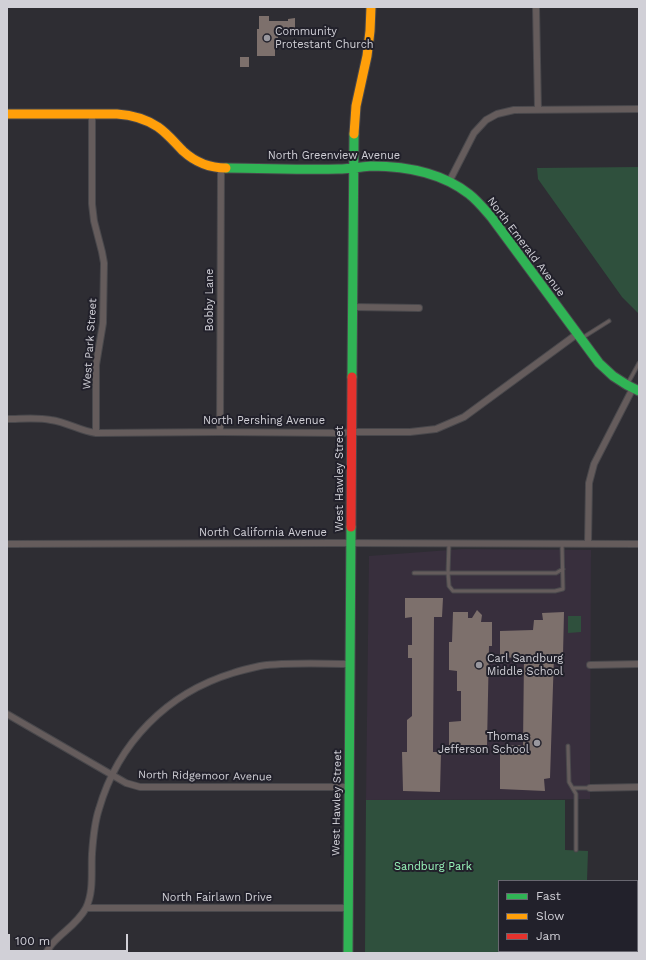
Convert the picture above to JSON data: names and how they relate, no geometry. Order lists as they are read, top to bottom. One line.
{"streets":{"street":["North Greenview Avenue","North Emerald Avenue","Bobby Lane","West Park Street","North Pershing Avenue","West Hawley Street","North California Avenue","North Ridgemoor Avenue","North Fairlawn Drive"]},"crossings":[["North Greenview Avenue","North Emerald Avenue"],["North Greenview Avenue","Bobby Lane"],["North Greenview Avenue","West Park Street"],["North Greenview Avenue","West Hawley Street"],["North Emerald Avenue","North Pershing Avenue"],["Bobby Lane","North Pershing Avenue"],["West Park Street","North Pershing Avenue"],["North Pershing Avenue","West Hawley Street"],["West Hawley Street","North California Avenue"],["West Hawley Street","North Ridgemoor Avenue"],["West Hawley Street","North Fairlawn Drive"]],"parks":["Sandburg Park"],"places":["Community Protestant Church","Carl Sandburg Middle School","Thomas Jefferson School"],"legend":["Fast","Slow","Jam"],"scale_bar":"100 m"}
